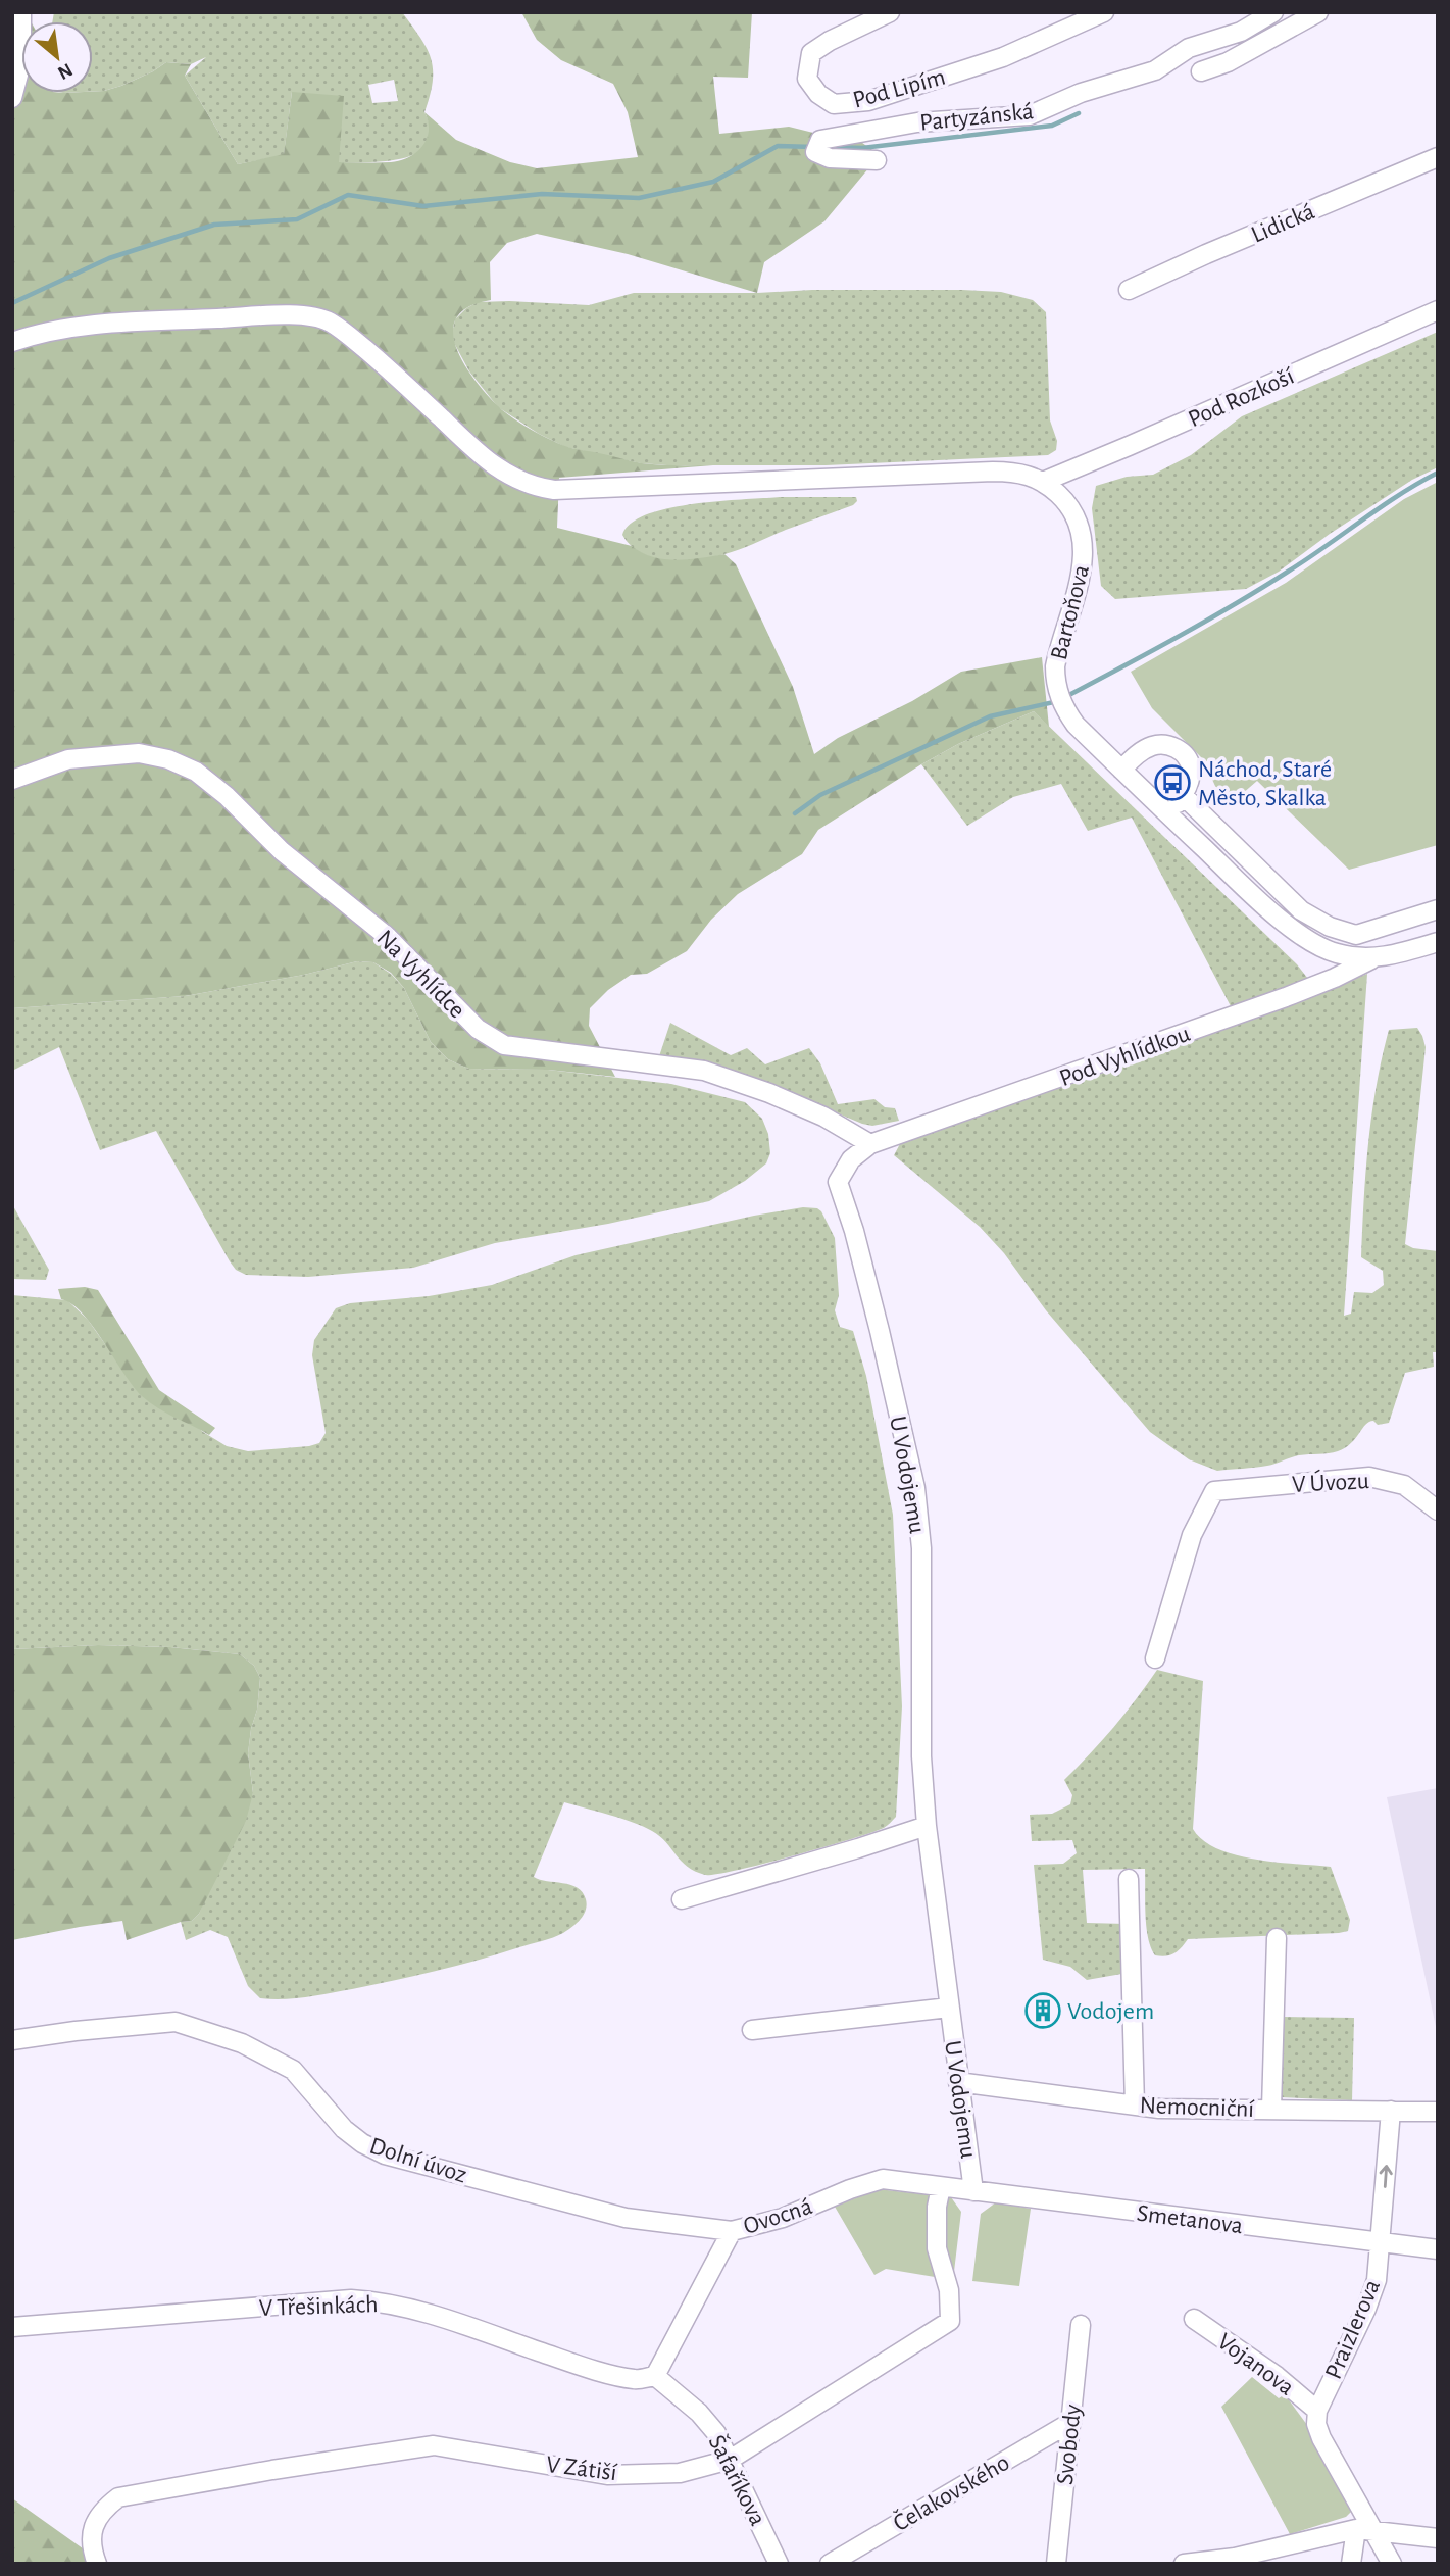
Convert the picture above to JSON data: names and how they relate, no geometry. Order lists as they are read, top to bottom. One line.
{"streets":{"street":["Pod Lipím","Partyzánská","Lidická","Pod Rozkoší","Bartoňova","Na Vyhlídce","Pod Vyhlídkou","U Vodojemu","V Úvozu","Nemocniční","Dolní úvoz","Ovocná","Smetanova","V Třešinkách","Praizlerova","Vojanova","Svobody","V Zátiší","Šafaříkova","Čelakovského"]},"crossings":[["Pod Rozkoší","Bartoňova"],["Bartoňova","Pod Vyhlídkou"],["Na Vyhlídce","Pod Vyhlídkou"],["Na Vyhlídce","U Vodojemu"],["Pod Vyhlídkou","U Vodojemu"],["U Vodojemu","Nemocniční"],["U Vodojemu","Smetanova"],["Nemocniční","Praizlerova"],["Dolní úvoz","Ovocná"],["Ovocná","Smetanova"],["Ovocná","V Třešinkách"],["Ovocná","V Zátiší"],["Ovocná","Šafaříkova"],["Smetanova","Praizlerova"],["Smetanova","V Zátiší"],["V Třešinkách","Šafaříkova"],["Praizlerova","Vojanova"],["Svobody","Čelakovského"],["V Zátiší","Šafaříkova"]],"places":{"bus stop":["Náchod, Staré Město, Skalka"],"building":["Vodojem"]},"north":"bottom right"}
